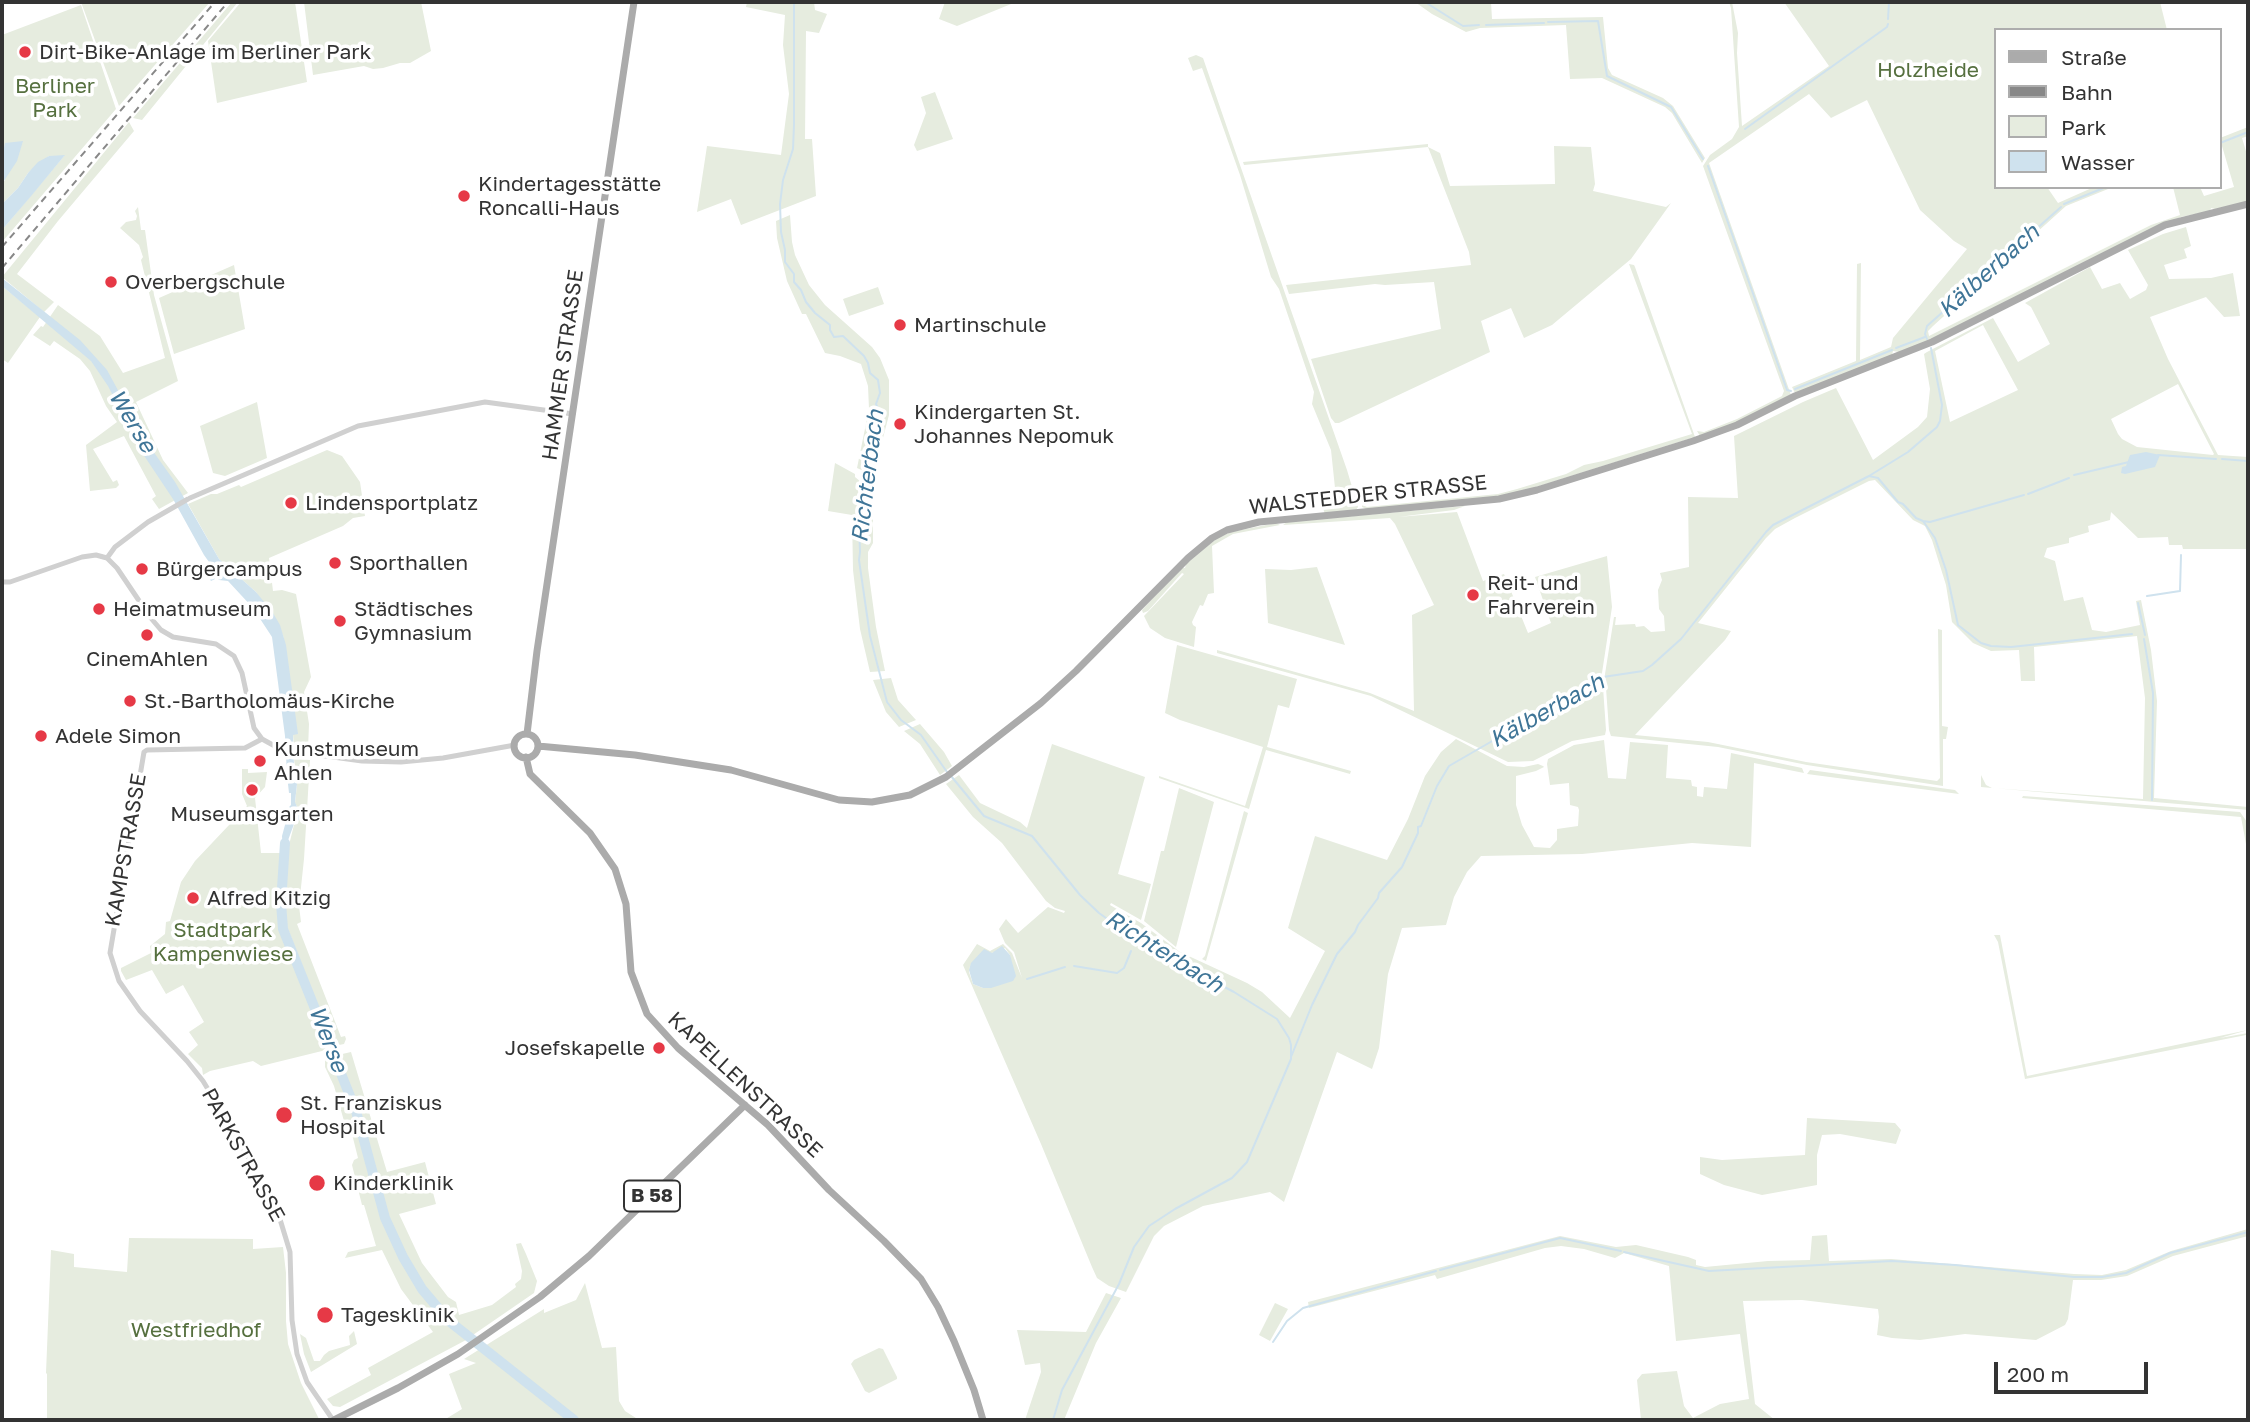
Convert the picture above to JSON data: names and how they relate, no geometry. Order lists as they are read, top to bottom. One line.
{"streets":{"main road":["HAMMER STRASSE","WALSTEDDER STRASSE","KAPELLENSTRASSE","B 58"],"street":["KAMPSTRASSE","PARKSTRASSE"]},"crossings":[["HAMMER STRASSE","WALSTEDDER STRASSE"],["HAMMER STRASSE","KAPELLENSTRASSE"],["WALSTEDDER STRASSE","KAPELLENSTRASSE"],["KAMPSTRASSE","PARKSTRASSE"],["KAPELLENSTRASSE","B 58"],["PARKSTRASSE","B 58"]],"water":["Kälberbach","Werse","Richterbach"],"parks":["Holzheide","Berliner Park","Stadtpark Kampenwiese","Westfriedhof"],"places":["Dirt-Bike-Anlage im Berliner Park","Kindertagesstätte Roncalli-Haus","Overbergschule","Martinschule","Kindergarten St. Johannes Nepomuk","Lindensportplatz","Sporthallen","Bürgercampus","Reit- und Fahrverein","Heimatmuseum","Städtisches Gymnasium","CinemAhlen","St.-Bartholomäus-Kirche","Adele Simon","Kunstmuseum Ahlen","Museumsgarten","Alfred Kitzig","Josefskapelle","St. Franziskus Hospital","Kinderklinik","Tagesklinik"],"legend":["Straße","Bahn","Park","Wasser"],"scale_bar":"200 m"}
